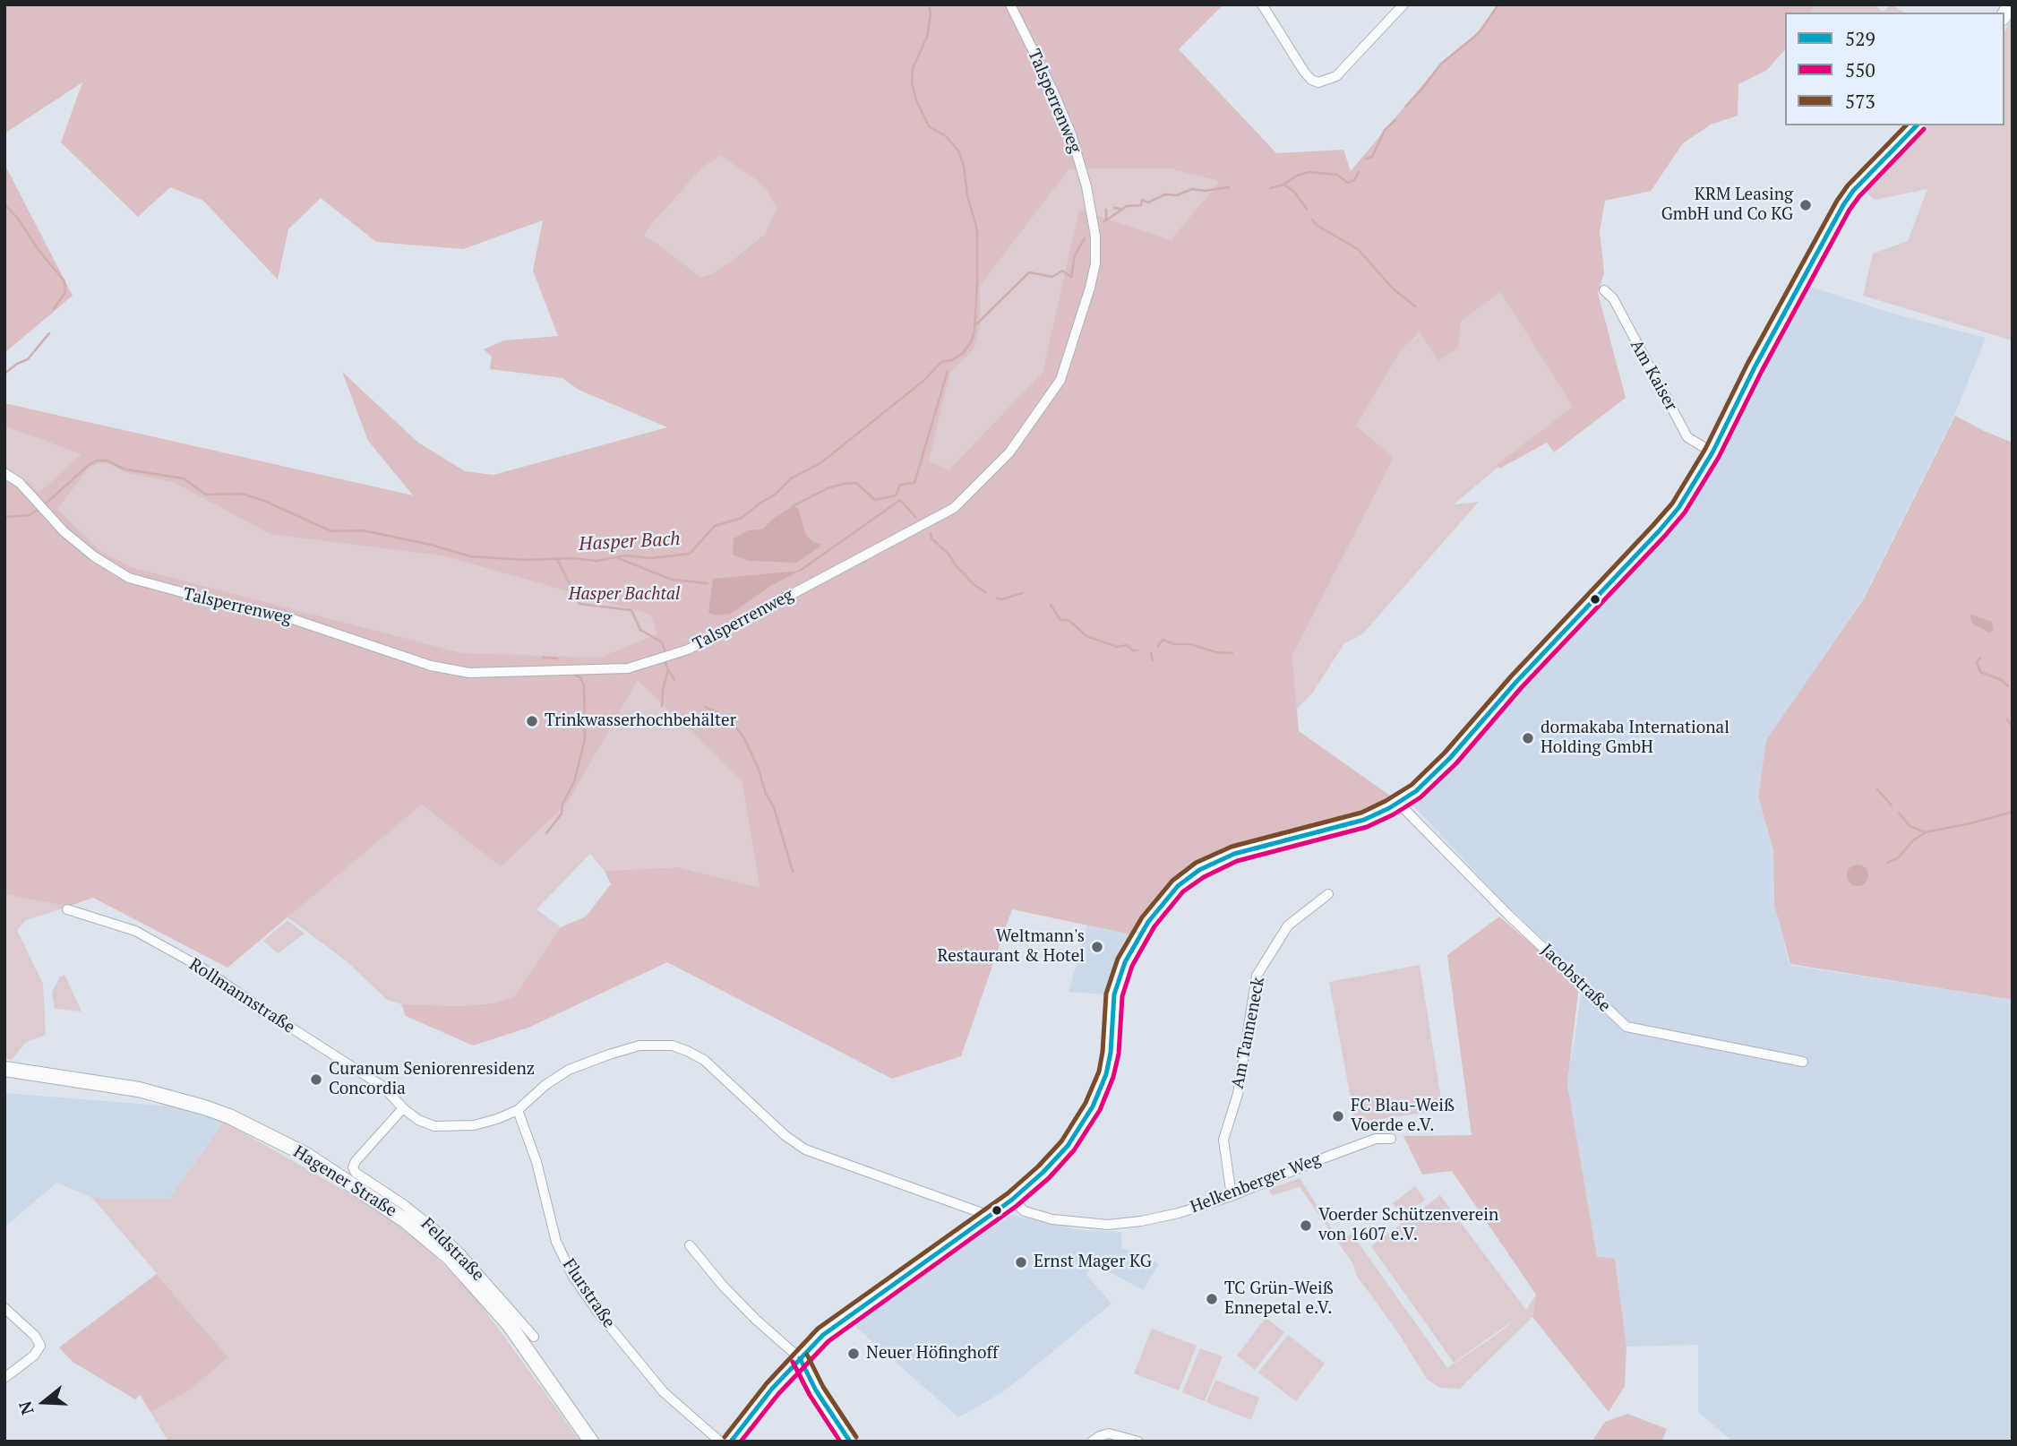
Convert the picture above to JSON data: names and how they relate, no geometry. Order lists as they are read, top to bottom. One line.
{"streets":{"main road":["Hagener Straße"],"street":["Talsperrenweg","Am Kaiser","Jacobstraße","Rollmannstraße","Am Tanneneck","Helkenberger Weg","Feldstraße","Flurstraße"]},"crossings":[["Rollmannstraße","Feldstraße"],["Am Tanneneck","Helkenberger Weg"]],"water":["Hasper Bach"],"parks":["Hasper Bachtal"],"places":["KRM Leasing GmbH und Co KG","Trinkwasserhochbehälter","dormakaba International Holding GmbH","Weltmann's Restaurant & Hotel","Curanum Seniorenresidenz Concordia","FC Blau-Weiß Voerde e.V.","Voerder Schützenverein von 1607 e.V.","Ernst Mager KG","TC Grün-Weiß Ennepetal e.V.","Neuer Höfinghoff"],"lines":["transit line 529","transit line 573","transit line 550"],"legend":["529","550","573"],"north":"left"}
